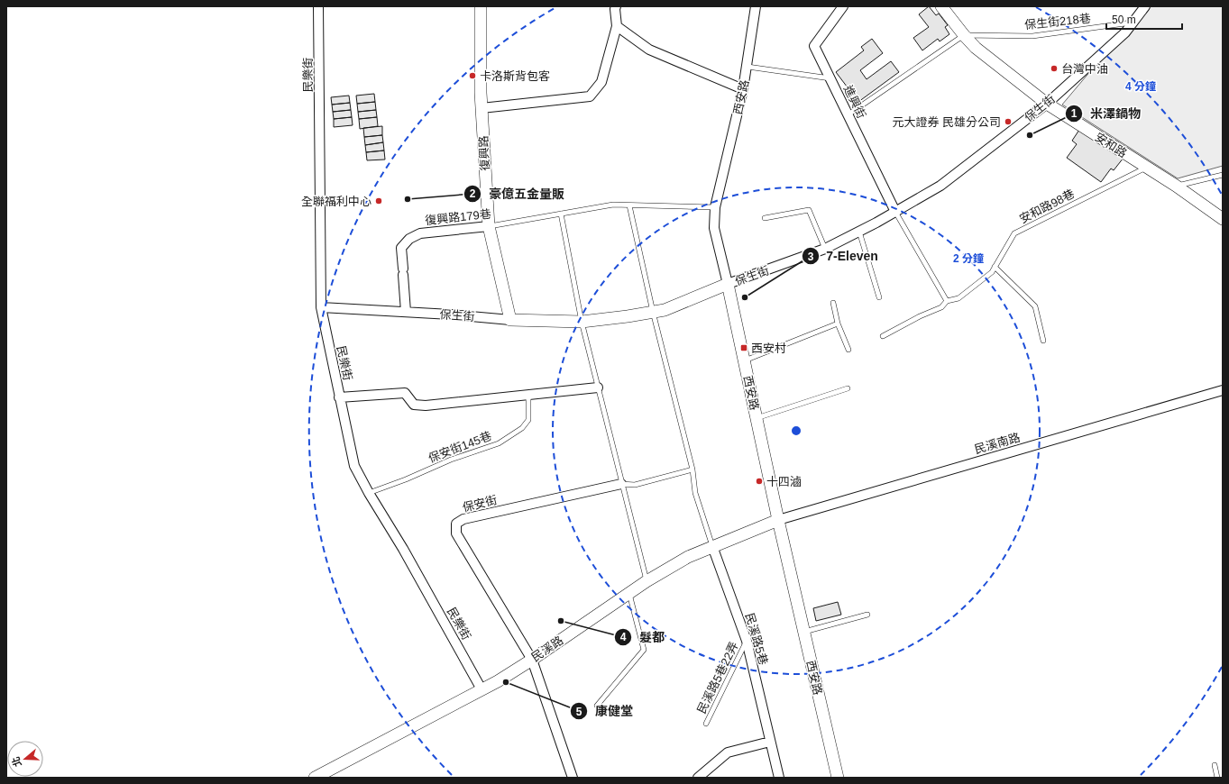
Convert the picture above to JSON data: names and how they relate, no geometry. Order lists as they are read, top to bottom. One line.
{"streets":{"street":["民樂街","西安路","進興街","保生街","安和路","復興路","復興路179巷","民溪南路","保安街","民溪路5巷","民溪路"],"lane":["保生街218巷","安和路98巷","保安街145巷","民溪路5巷22弄"]},"crossings":[["保生街218巷","保生街"],["保生街218巷","安和路"],["民樂街","保生街"],["民樂街","保安街145巷"],["民樂街","民溪路"],["西安路","保生街"],["西安路","復興路179巷"],["西安路","民溪南路"],["西安路","民溪路"],["進興街","保生街"],["保生街","安和路"],["保生街","復興路"],["保生街","復興路179巷"],["安和路","安和路98巷"],["復興路","復興路179巷"],["民溪南路","民溪路"],["保安街","民溪路"],["民溪路5巷","民溪路"],["民溪路5巷","民溪路5巷22弄"]],"places":{"other":["台灣中油","卡洛斯背包客","元大證券 民雄分公司","米澤鍋物","豪億五金量販","全聯福利中心","7-Eleven","十四滷","髮都","康健堂"],"transit":["西安村"]},"scale_bar":"50 m","north":"left","rings":["4 分鐘","2 分鐘"]}
